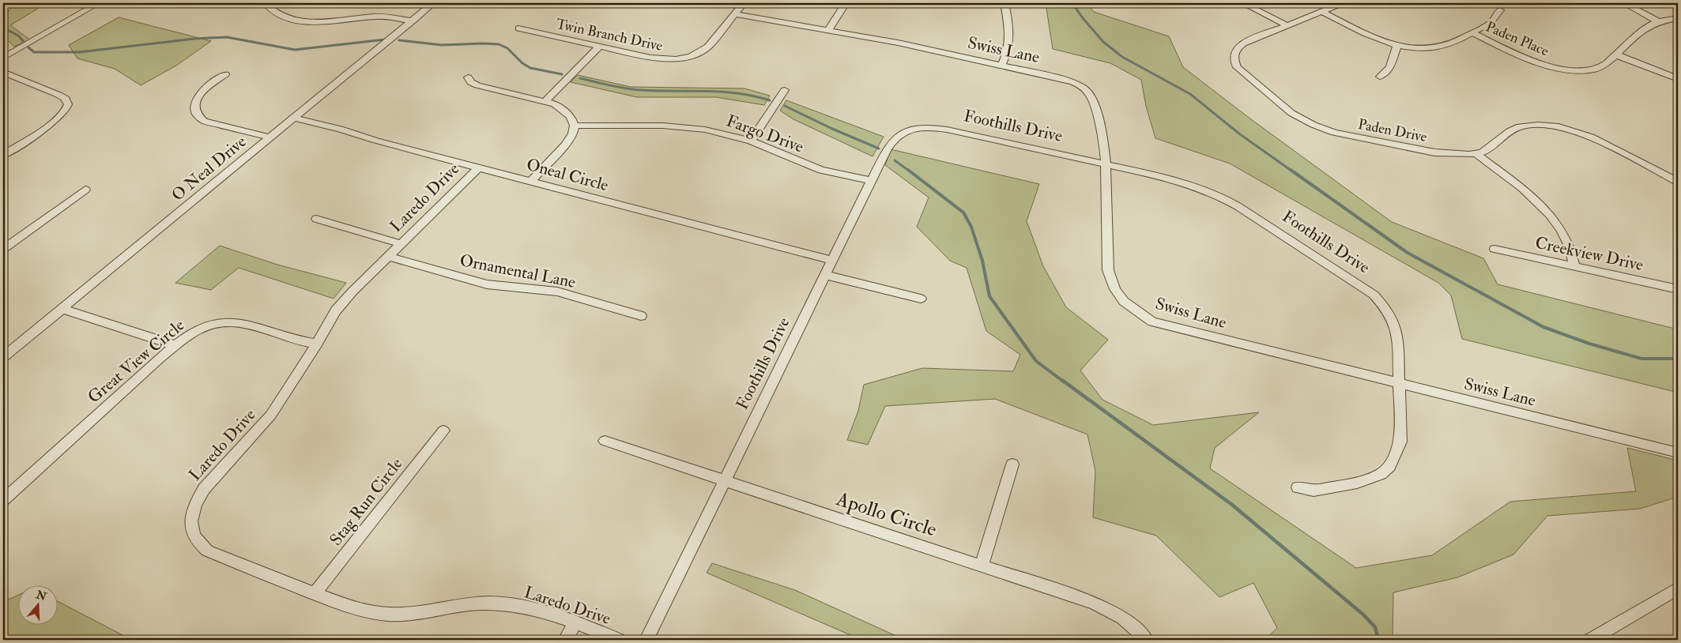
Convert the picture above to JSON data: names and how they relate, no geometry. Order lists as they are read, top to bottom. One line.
{"streets":{"street":["Twin Branch Drive","Paden Place","Swiss Lane","Foothills Drive","Paden Drive","Fargo Drive","O Neal Drive","Oneal Circle","Laredo Drive","Creekview Drive","Ornamental Lane","Great View Circle","Stag Run Circle","Apollo Circle"]},"crossings":[["Twin Branch Drive","Swiss Lane"],["Paden Place","Paden Drive"],["Swiss Lane","Foothills Drive"],["Foothills Drive","Fargo Drive"],["Foothills Drive","Oneal Circle"],["Foothills Drive","Apollo Circle"],["O Neal Drive","Oneal Circle"],["Oneal Circle","Laredo Drive"],["Laredo Drive","Ornamental Lane"],["Laredo Drive","Great View Circle"],["Laredo Drive","Stag Run Circle"]],"north":"top"}
